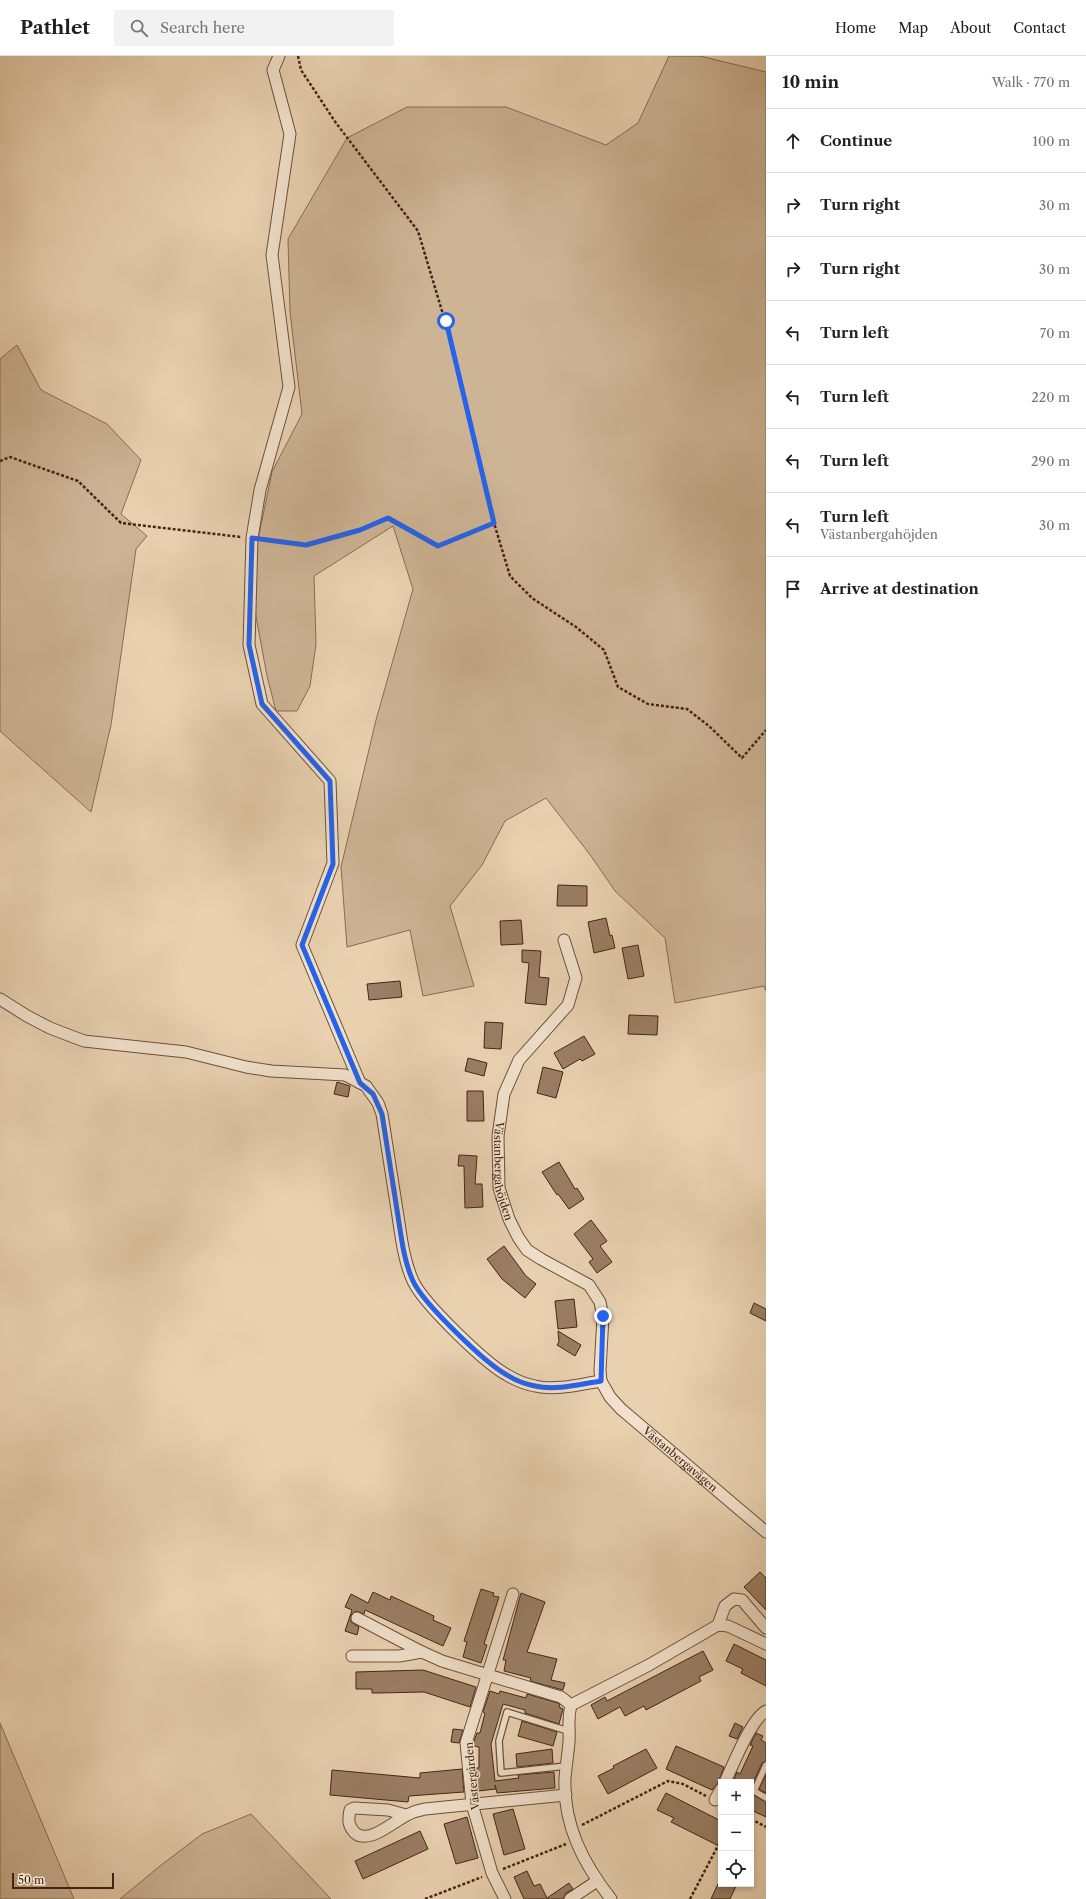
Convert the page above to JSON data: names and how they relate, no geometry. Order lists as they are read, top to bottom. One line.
{"streets":{"street":["Västanbergahöjden","Västanbergavägen","Västergården"]},"crossings":[["Västanbergahöjden","Västanbergavägen"]],"scale_bar":"50 m","page":{"header":"Pathlet","search":"Search here","nav":["Home","Map","About","Contact"],"heading":["10 min","Walk · 770 m"],"list":[["Continue","100 m"],["Turn right","30 m"],["Turn right","30 m"],["Turn left","70 m"],["Turn left","220 m"],["Turn left","290 m"],["Turn left","Västanbergahöjden","30 m"],"Arrive at destination"],"map_buttons":["+","−"],"scale":"50 m"}}
